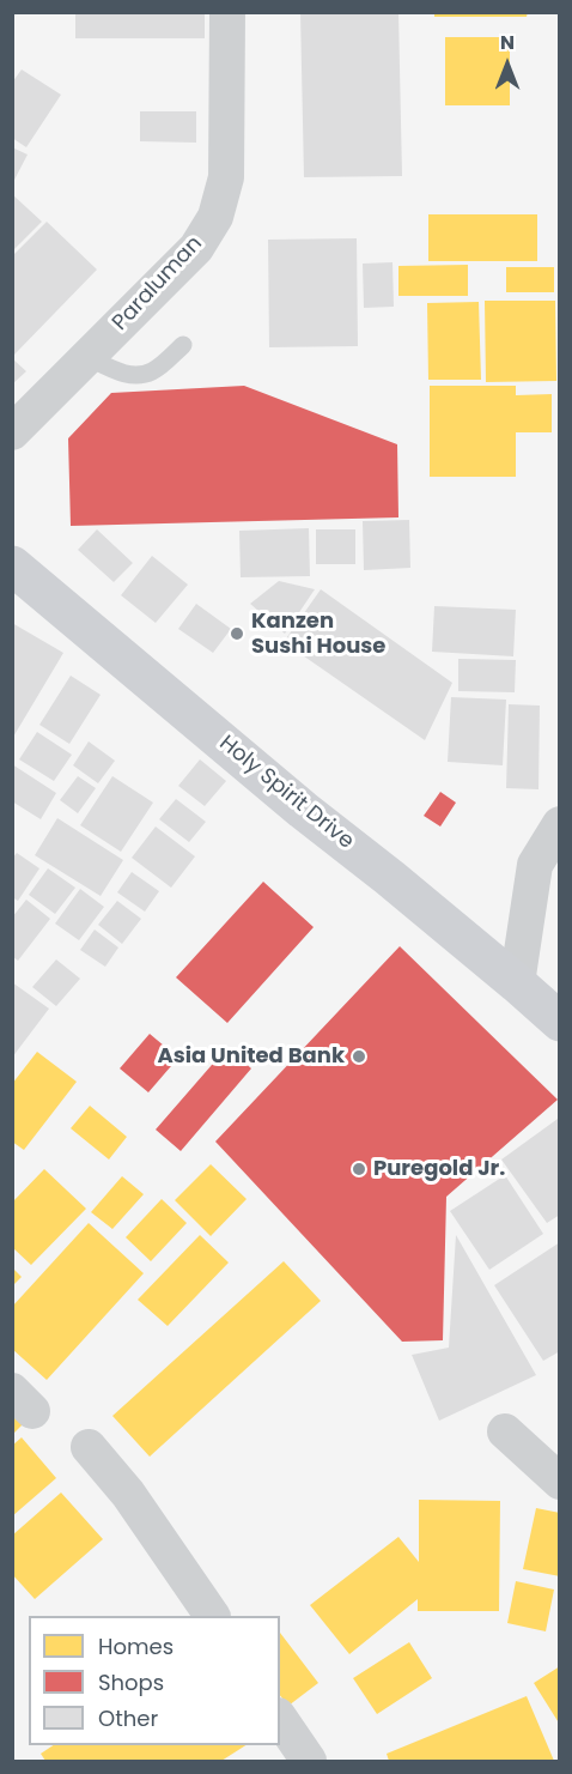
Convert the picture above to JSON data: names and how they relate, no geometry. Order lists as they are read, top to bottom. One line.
{"streets":{"main road":["Holy Spirit Drive"],"street":["Paraluman"]},"places":["Kanzen Sushi House","Asia United Bank","Puregold Jr."],"legend":["Homes","Shops","Other"],"north":"top"}
